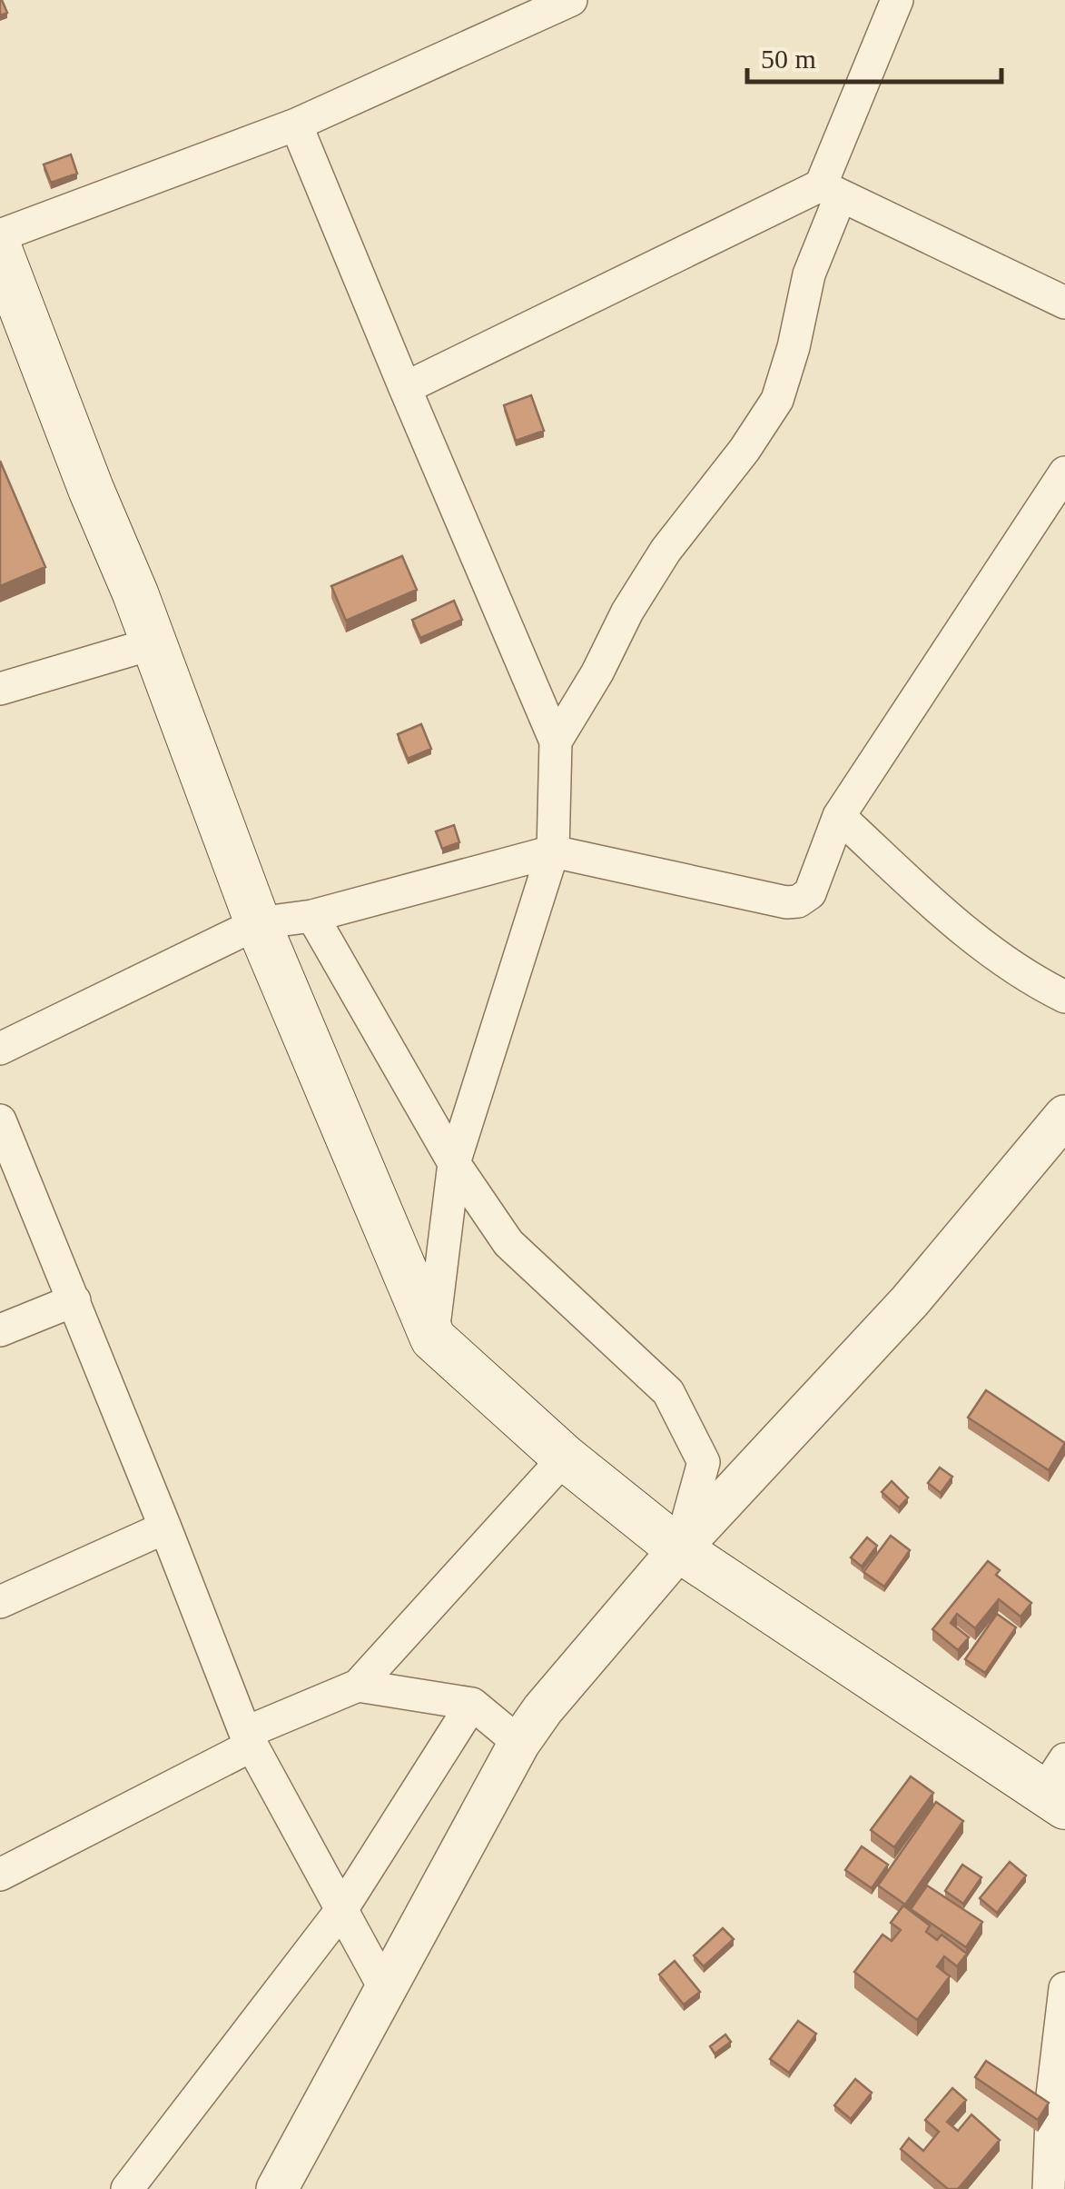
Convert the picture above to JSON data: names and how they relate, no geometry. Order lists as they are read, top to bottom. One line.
{"scale_bar":"50 m"}
